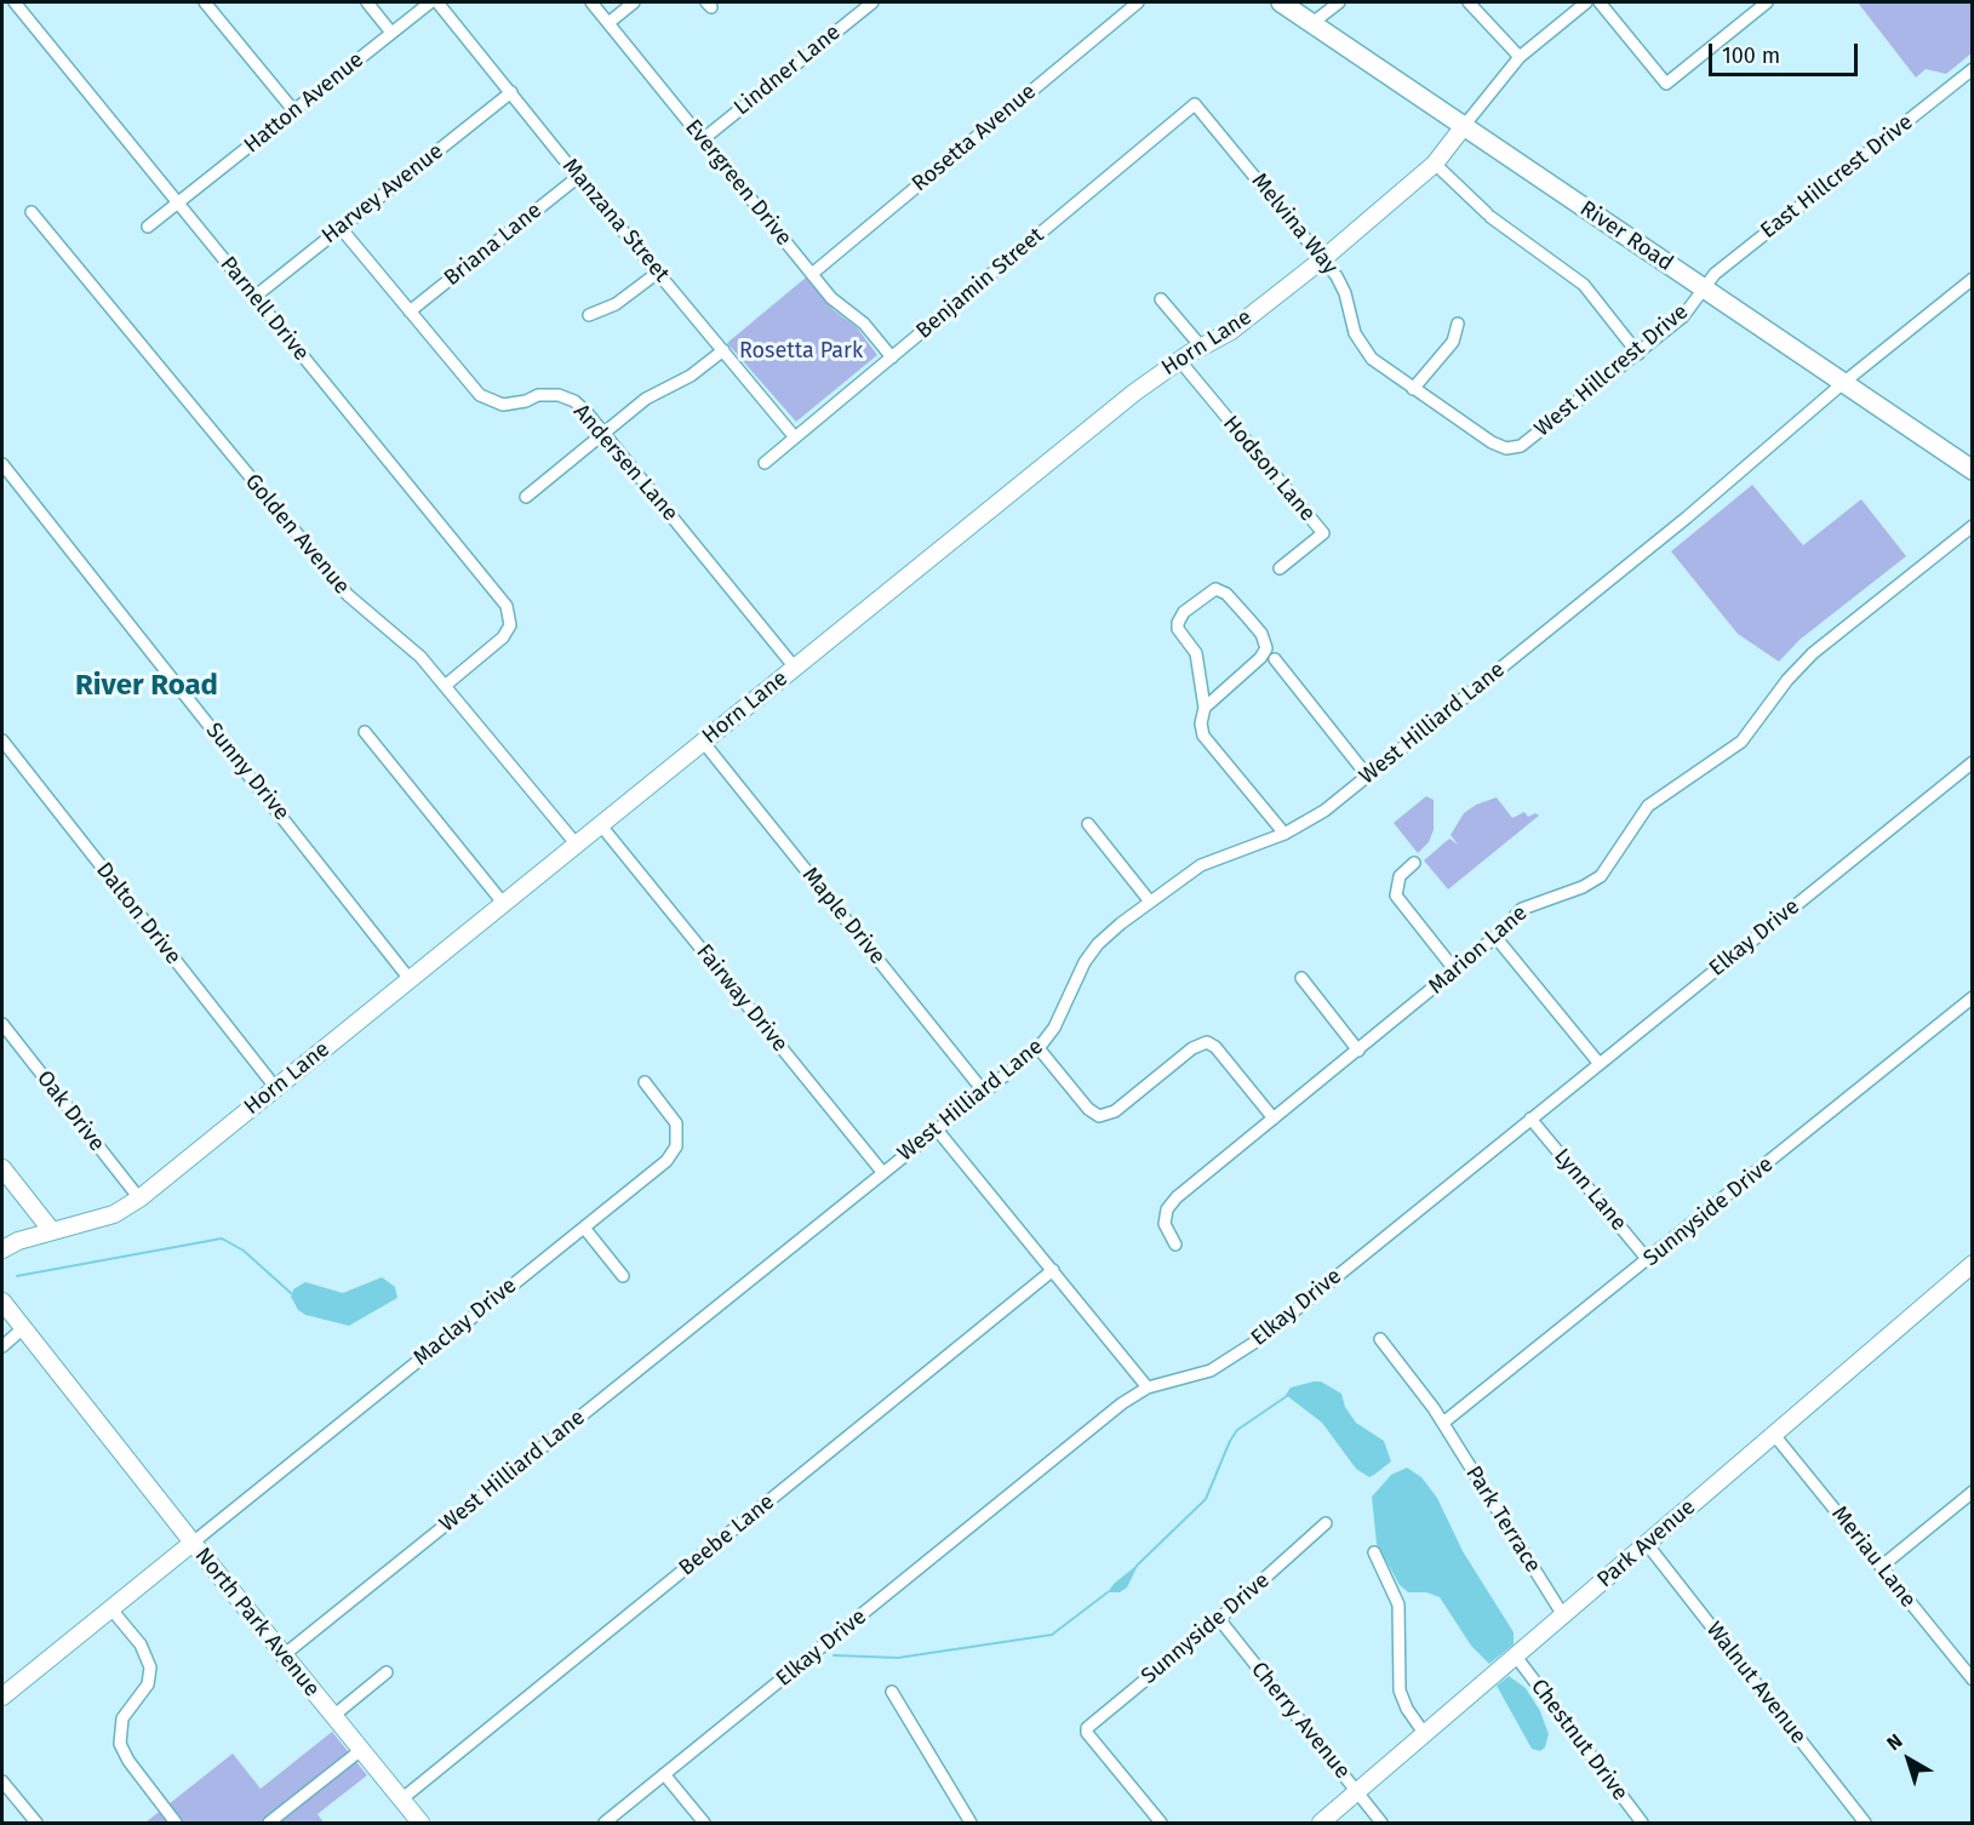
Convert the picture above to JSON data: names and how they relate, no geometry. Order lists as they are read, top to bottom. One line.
{"streets":{"main road":["River Road"],"street":["Lindner Lane","Hatton Avenue","Rosetta Avenue","East Hillcrest Drive","Evergreen Drive","Harvey Avenue","Manzana Street","Melvina Way","Briana Lane","Benjamin Street","Parnell Drive","Horn Lane","West Hillcrest Drive","Andersen Lane","Hodson Lane","Golden Avenue","West Hilliard Lane","Sunny Drive","Dalton Drive","Maple Drive","Elkay Drive","Marion Lane","Fairway Drive","Oak Drive","Lynn Lane","Sunnyside Drive","Maclay Drive","Park Terrace","Beebe Lane","Park Avenue","Meriau Lane","North Park Avenue","Walnut Avenue","Cherry Avenue","Chestnut Drive"]},"crossings":[["Lindner Lane","Evergreen Drive"],["Hatton Avenue","Parnell Drive"],["Rosetta Avenue","Evergreen Drive"],["East Hillcrest Drive","River Road"],["East Hillcrest Drive","West Hillcrest Drive"],["Evergreen Drive","Benjamin Street"],["Harvey Avenue","Manzana Street"],["Harvey Avenue","Parnell Drive"],["Harvey Avenue","Andersen Lane"],["Manzana Street","Briana Lane"],["Manzana Street","Benjamin Street"],["Melvina Way","Benjamin Street"],["Melvina Way","Horn Lane"],["Melvina Way","West Hillcrest Drive"],["River Road","Horn Lane"],["River Road","West Hillcrest Drive"],["River Road","West Hilliard Lane"],["Briana Lane","Andersen Lane"],["Parnell Drive","Golden Avenue"],["Horn Lane","Andersen Lane"],["Horn Lane","Hodson Lane"],["Horn Lane","Golden Avenue"],["Horn Lane","Sunny Drive"],["Horn Lane","Dalton Drive"],["Horn Lane","Maple Drive"],["Horn Lane","Fairway Drive"],["Horn Lane","Oak Drive"],["West Hilliard Lane","Maple Drive"],["West Hilliard Lane","Fairway Drive"],["West Hilliard Lane","North Park Avenue"],["Elkay Drive","Lynn Lane"],["Lynn Lane","Sunnyside Drive"],["Sunnyside Drive","Park Terrace"],["Sunnyside Drive","Cherry Avenue"],["Maclay Drive","North Park Avenue"],["Park Terrace","Park Avenue"],["Beebe Lane","North Park Avenue"],["Park Avenue","Meriau Lane"],["Park Avenue","Walnut Avenue"],["Park Avenue","Cherry Avenue"],["Park Avenue","Chestnut Drive"]],"districts":["River Road"],"parks":["Rosetta Park"],"scale_bar":"100 m","north":"top left"}
